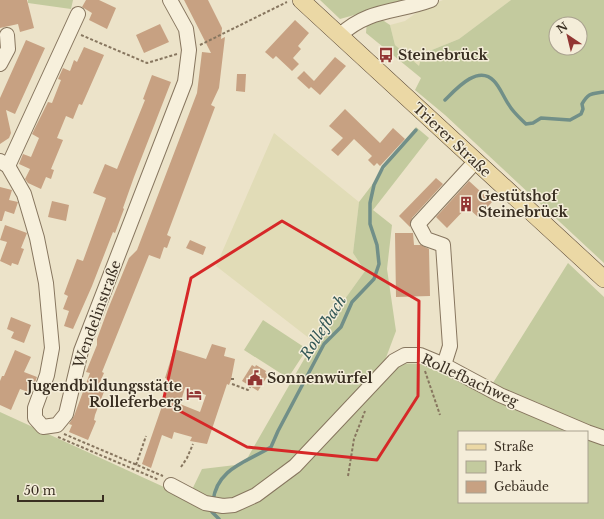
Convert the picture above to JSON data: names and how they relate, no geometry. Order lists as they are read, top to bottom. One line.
{"streets":{"main road":["Trierer Straße"],"street":["Wendelinstraße","Rollefbachweg"]},"water":["Rollefbach"],"places":{"bus stop":["Steinebrück"],"building":["Gestütshof Steinebrück"],"public building":["Sonnenwürfel"],"hotel":["Jugendbildungsstätte Rolleferberg"]},"legend":["Straße","Park","Gebäude"],"scale_bar":"50 m","north":"top left"}
